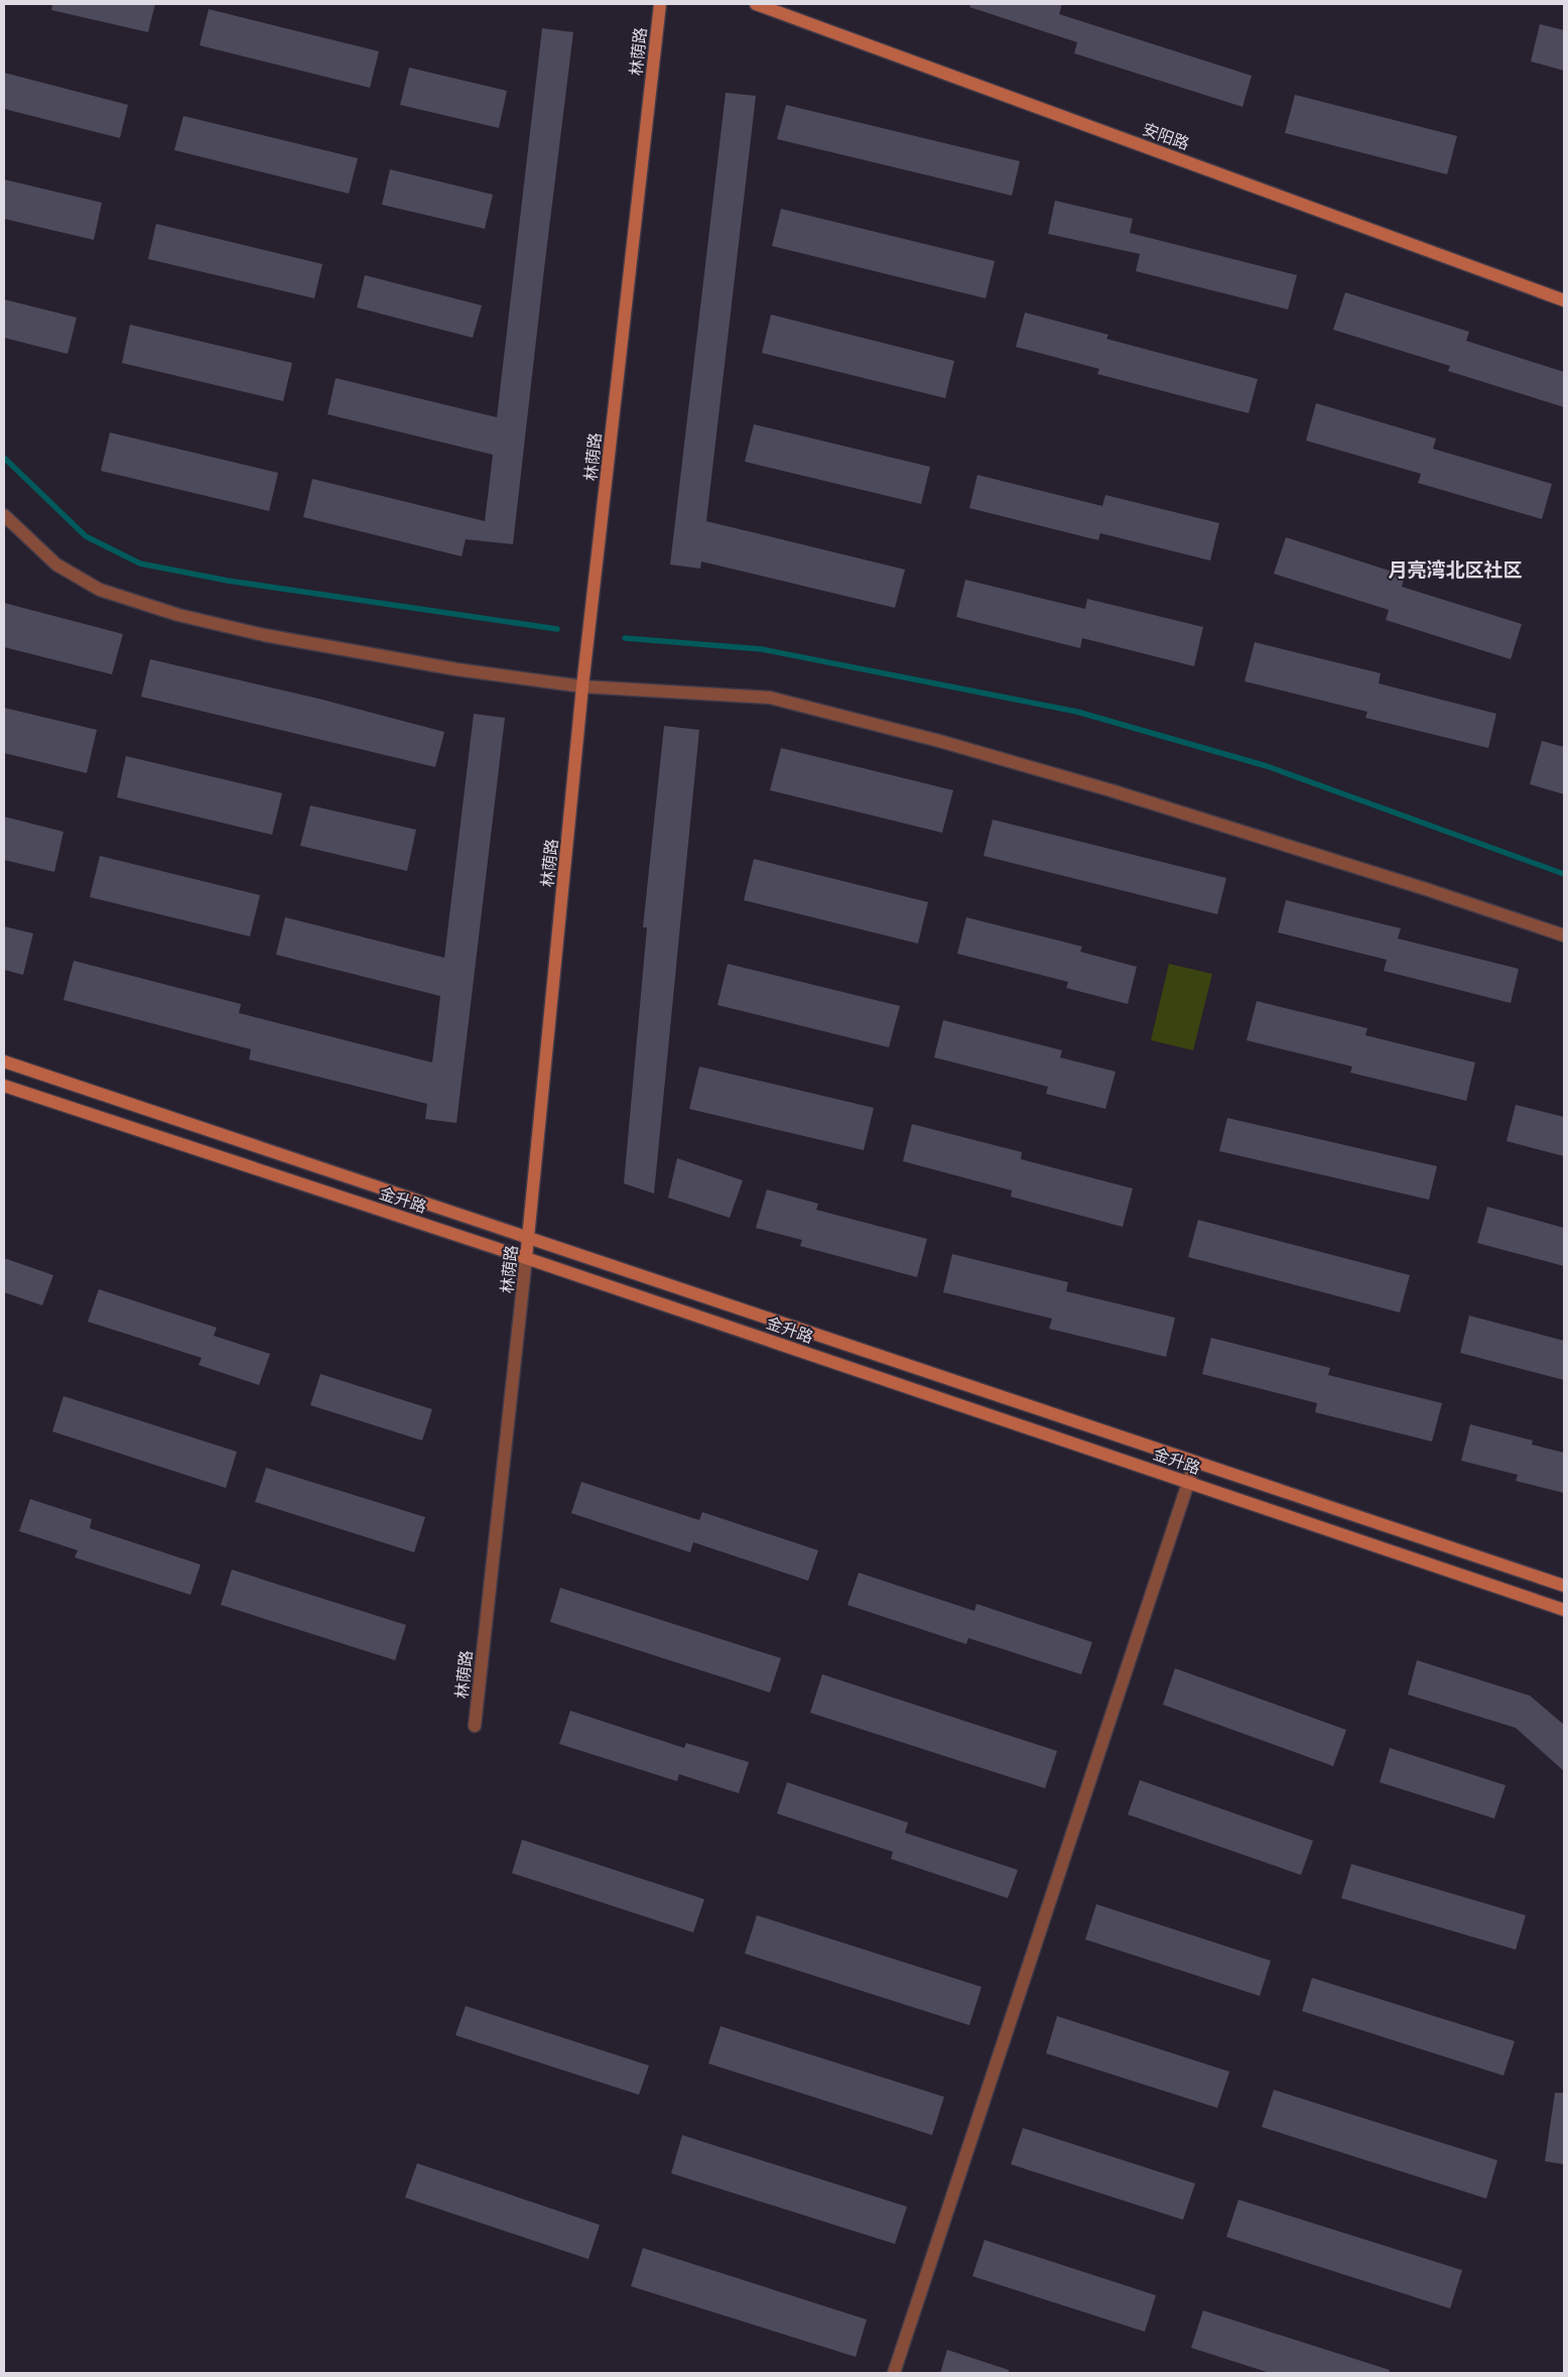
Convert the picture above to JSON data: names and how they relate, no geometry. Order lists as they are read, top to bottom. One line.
{"streets":{"main road":["林荫路","安阳路","金升路"]},"crossings":[["林荫路","金升路"]],"districts":["月亮湾北区社区"]}
